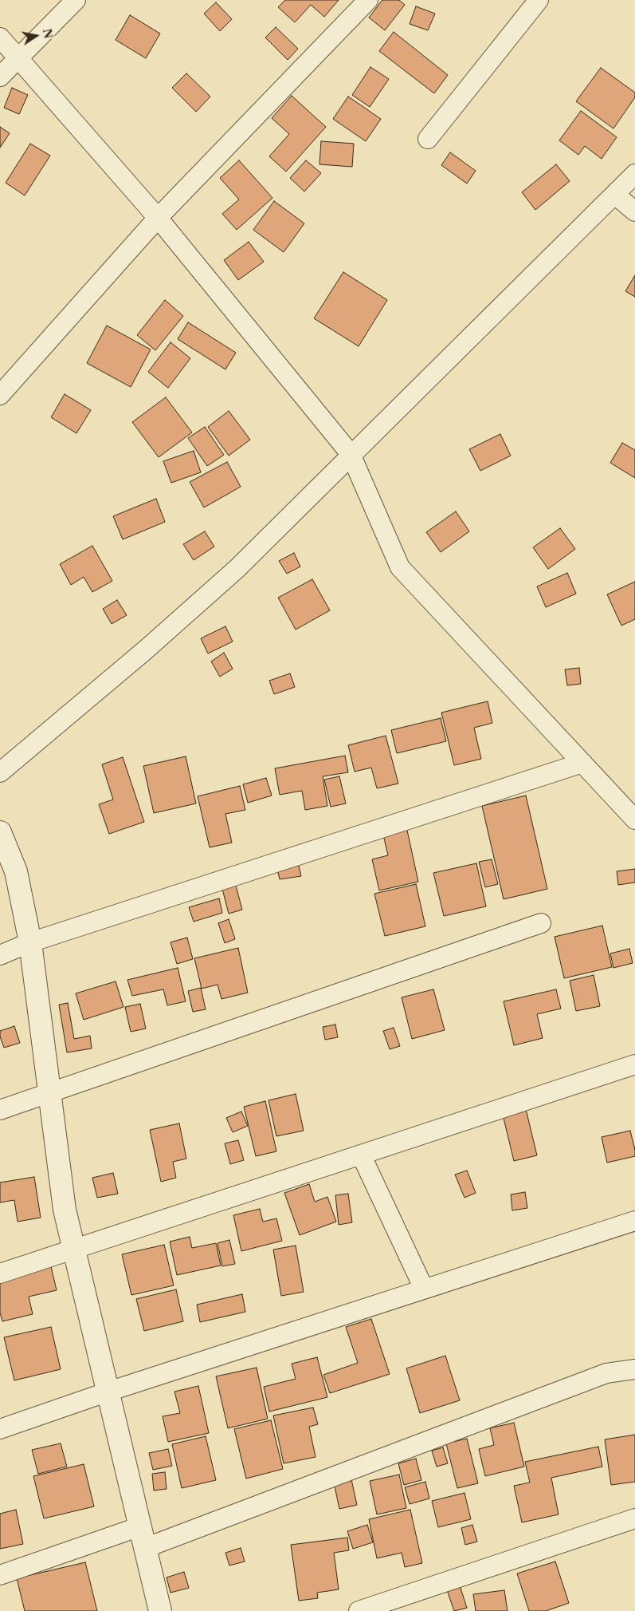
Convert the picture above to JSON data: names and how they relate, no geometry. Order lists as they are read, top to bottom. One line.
{"north":"right"}
